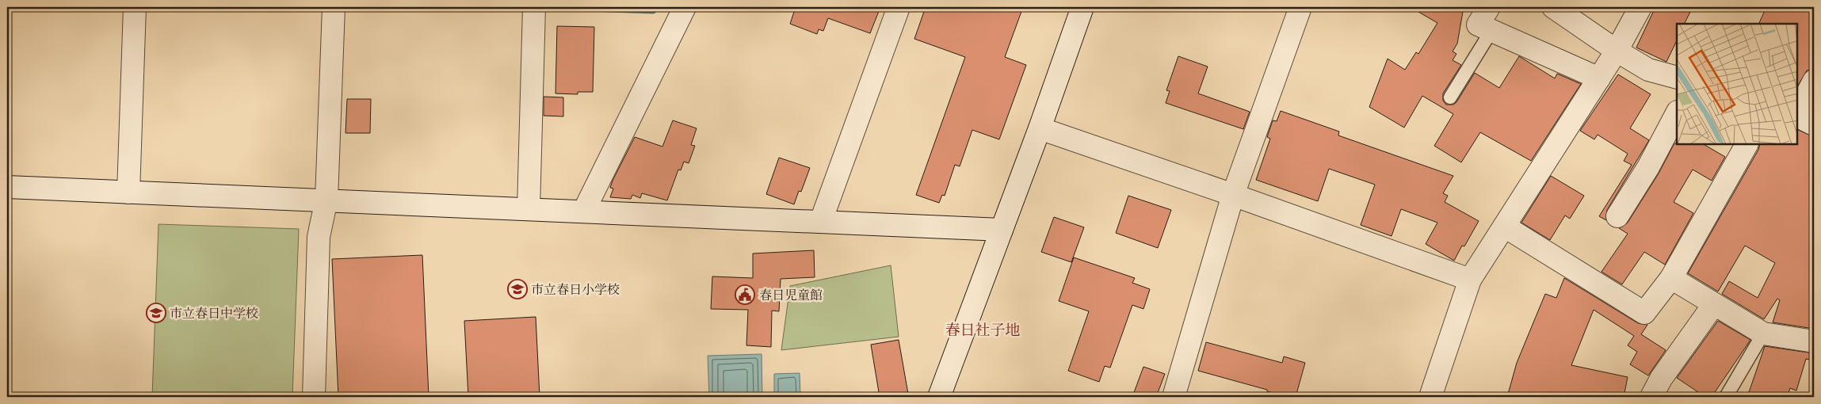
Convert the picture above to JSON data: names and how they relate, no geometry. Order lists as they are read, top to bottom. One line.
{"districts":["春日社子地"],"places":{"school or university":["市立春日小学校","市立春日中学校"],"public building":["春日児童館"]}}
